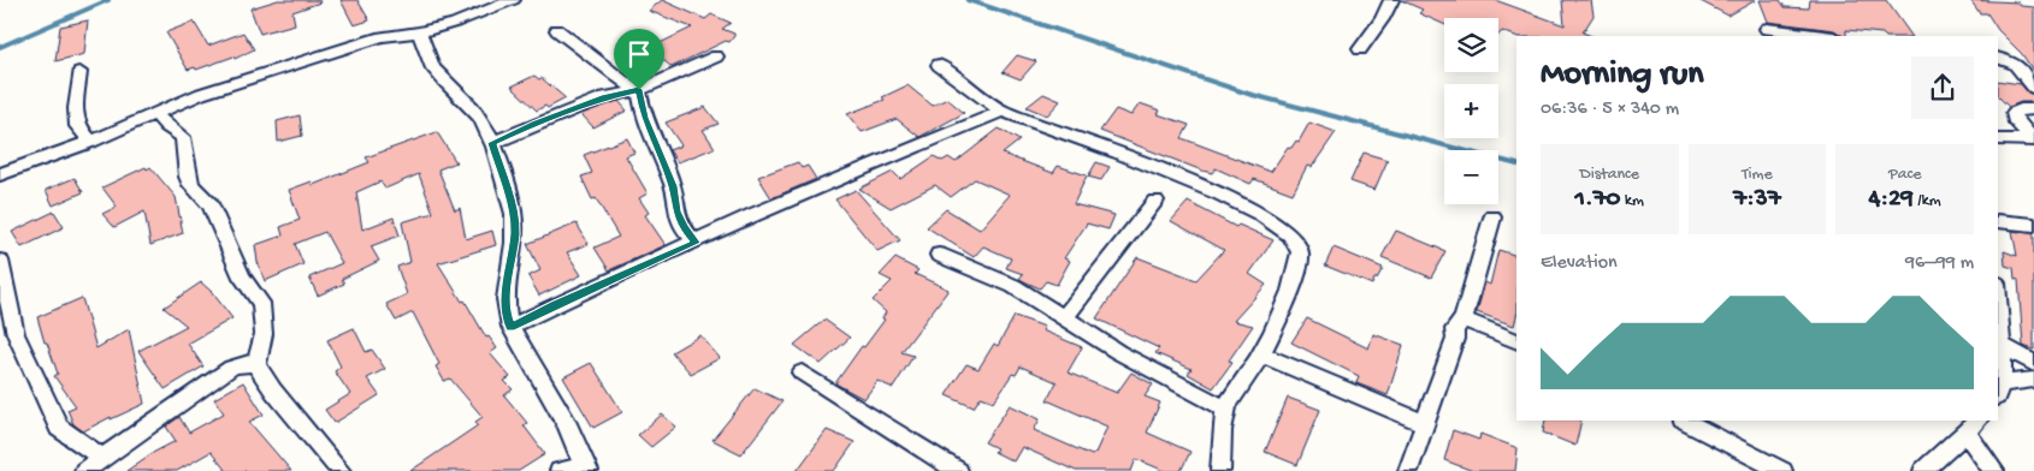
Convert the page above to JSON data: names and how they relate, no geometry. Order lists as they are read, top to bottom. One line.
{"page":{"map_buttons":["+","−"],"heading":["Morning run","06:36 · 5 × 340 m"],"stats":[["Distance","1.70 km"],["Time","7:37"],["Pace","4:29 /km"]],"chart":["Elevation","96–99 m"]}}
